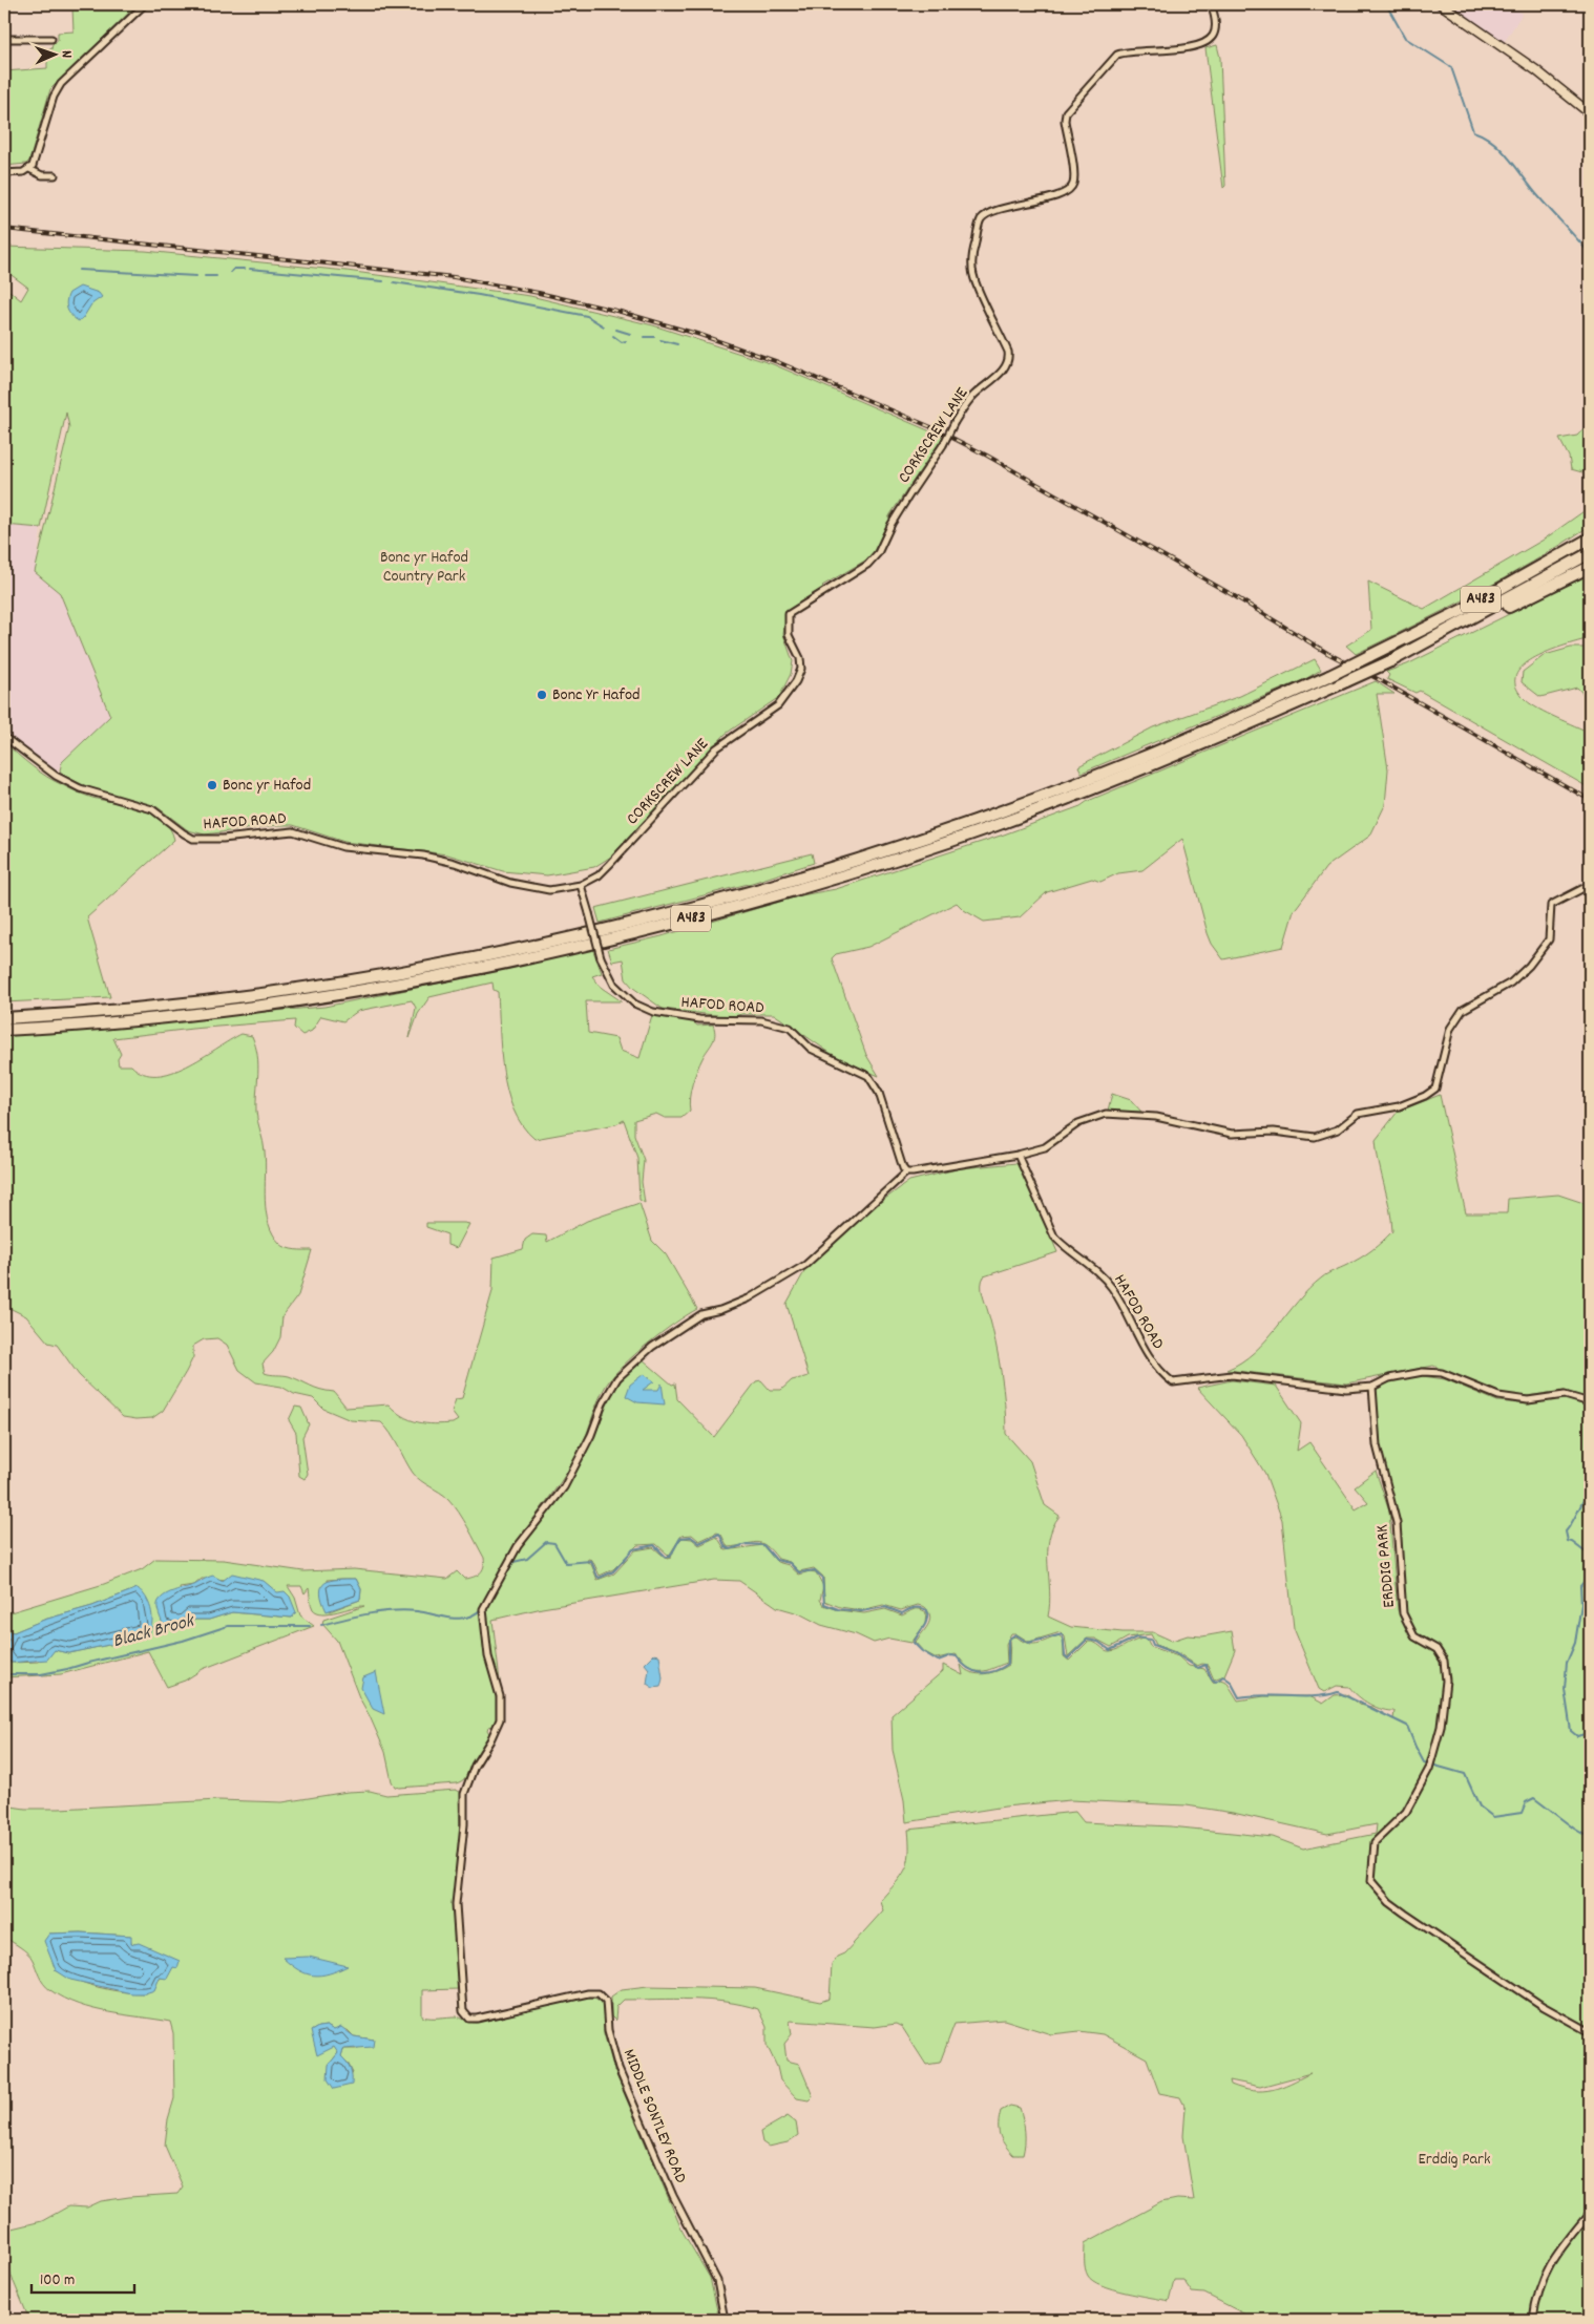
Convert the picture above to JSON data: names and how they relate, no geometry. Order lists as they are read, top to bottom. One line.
{"streets":{"highway":["A483"],"street":["CORKSCREW LANE","HAFOD ROAD","ERDDIG PARK","MIDDLE SONTLEY ROAD"]},"crossings":[["CORKSCREW LANE","HAFOD ROAD"],["HAFOD ROAD","ERDDIG PARK"],["HAFOD ROAD","MIDDLE SONTLEY ROAD"]],"water":["Black Brook"],"parks":["Bonc yr Hafod Country Park","Erddig Park"],"places":["Bonc Yr Hafod","Bonc yr Hafod"],"scale_bar":"100 m","north":"right"}
